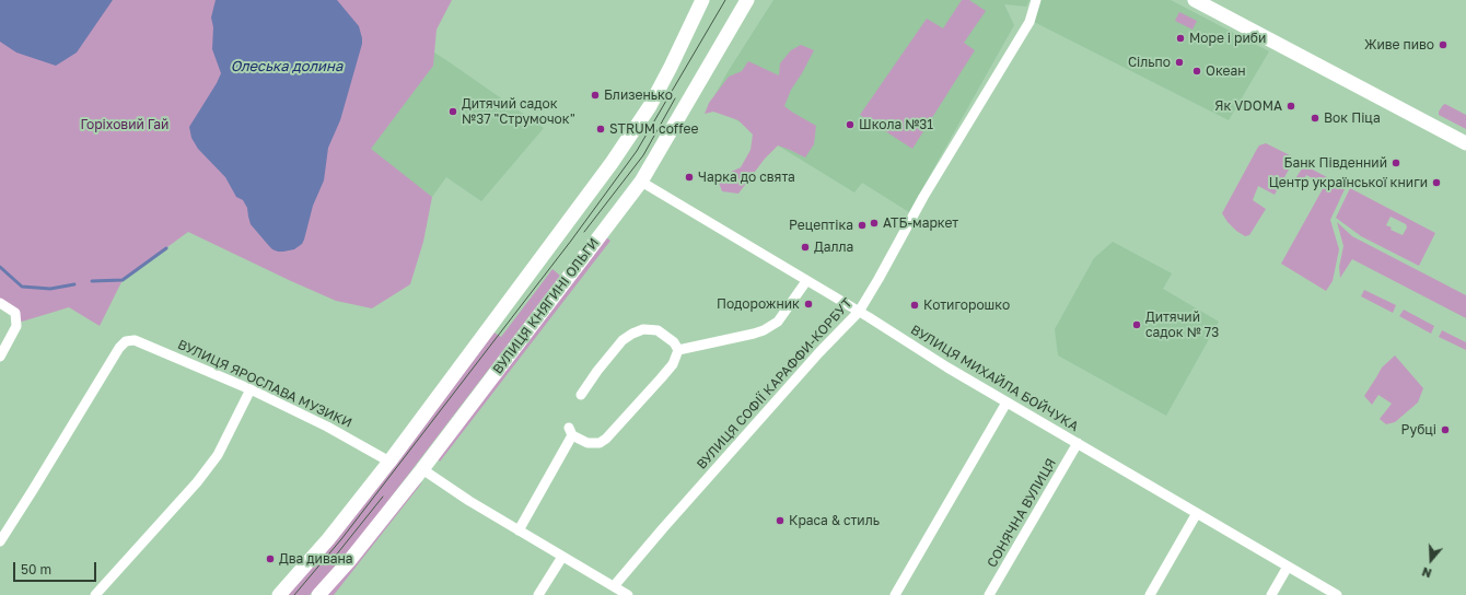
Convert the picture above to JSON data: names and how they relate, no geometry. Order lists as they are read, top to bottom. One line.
{"streets":{"main road":["ВУЛИЦЯ КНЯГИНІ ОЛЬГИ"],"street":["ВУЛИЦЯ МИХАЙЛА БОЙЧУКА","ВУЛИЦЯ ЯРОСЛАВА МУЗИКИ","ВУЛИЦЯ СОФІЇ КАРАФФИ-КОРБУТ","СОНЯЧНА ВУЛИЦЯ"]},"crossings":[["ВУЛИЦЯ КНЯГИНІ ОЛЬГИ","ВУЛИЦЯ МИХАЙЛА БОЙЧУКА"],["ВУЛИЦЯ МИХАЙЛА БОЙЧУКА","ВУЛИЦЯ СОФІЇ КАРАФФИ-КОРБУТ"],["ВУЛИЦЯ МИХАЙЛА БОЙЧУКА","СОНЯЧНА ВУЛИЦЯ"]],"water":["Олеська долина"],"parks":["Горіховий Гай"],"places":["Море і риби","Живе пиво","Сільпо","Океан","Близенько","Як VDOMA","Дитячий садок №37 \"Струмочок\"","Вок Піца","Школа №31","STRUM coffee","Банк Південний","Чарка до свята","Центр української книги","АТБ-маркет","Рецептіка","Далла","Подорожник","Котигорошко","Дитячий садок № 73","Рубці","Краса & стиль","Два дивана"],"scale_bar":"50 m","north":"bottom"}
